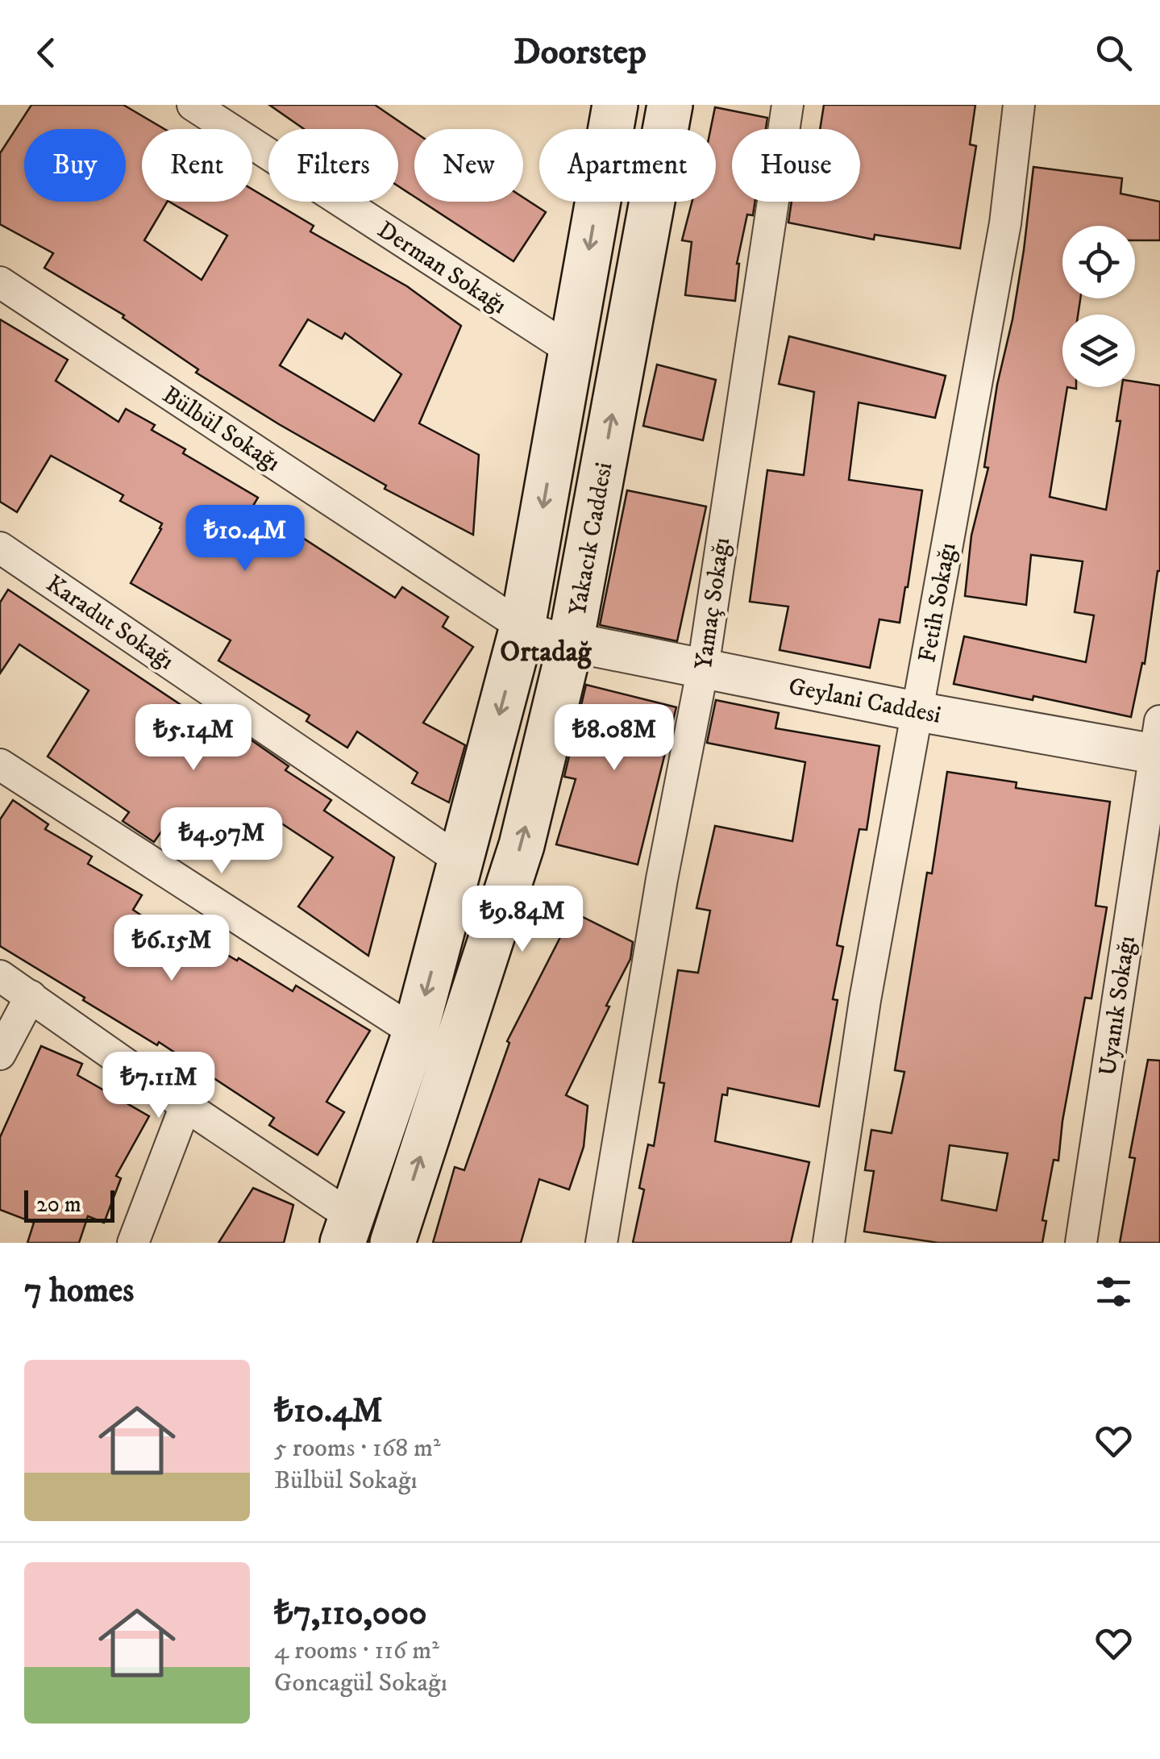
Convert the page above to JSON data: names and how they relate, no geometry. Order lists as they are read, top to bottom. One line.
{"streets":{"main road":["Yakacık Caddesi"],"street":["Derman Sokağı","Bülbül Sokağı","Fetih Sokağı","Yamaç Sokağı","Karadut Sokağı","Geylani Caddesi","Uyanık Sokağı"]},"crossings":[["Bülbül Sokağı","Yakacık Caddesi"],["Bülbül Sokağı","Geylani Caddesi"],["Yakacık Caddesi","Geylani Caddesi"],["Fetih Sokağı","Geylani Caddesi"],["Yamaç Sokağı","Geylani Caddesi"],["Geylani Caddesi","Uyanık Sokağı"]],"districts":["Ortadağ"],"scale_bar":"20 m","page":{"header":"Doorstep","chip":["Buy","Rent","Filters","New","Apartment","House"],"price":["₺10.4M","₺5.14M","₺8.08M","₺4.97M","₺9.84M","₺6.15M","₺7.11M"],"scale":"20 m","heading":"7 homes","list":[{"name":"₺10.4M","note":"5 rooms · 168 m² · Bülbül Sokağı"},{"name":"₺7,110,000","note":"4 rooms · 116 m² · Goncagül Sokağı"}]}}
